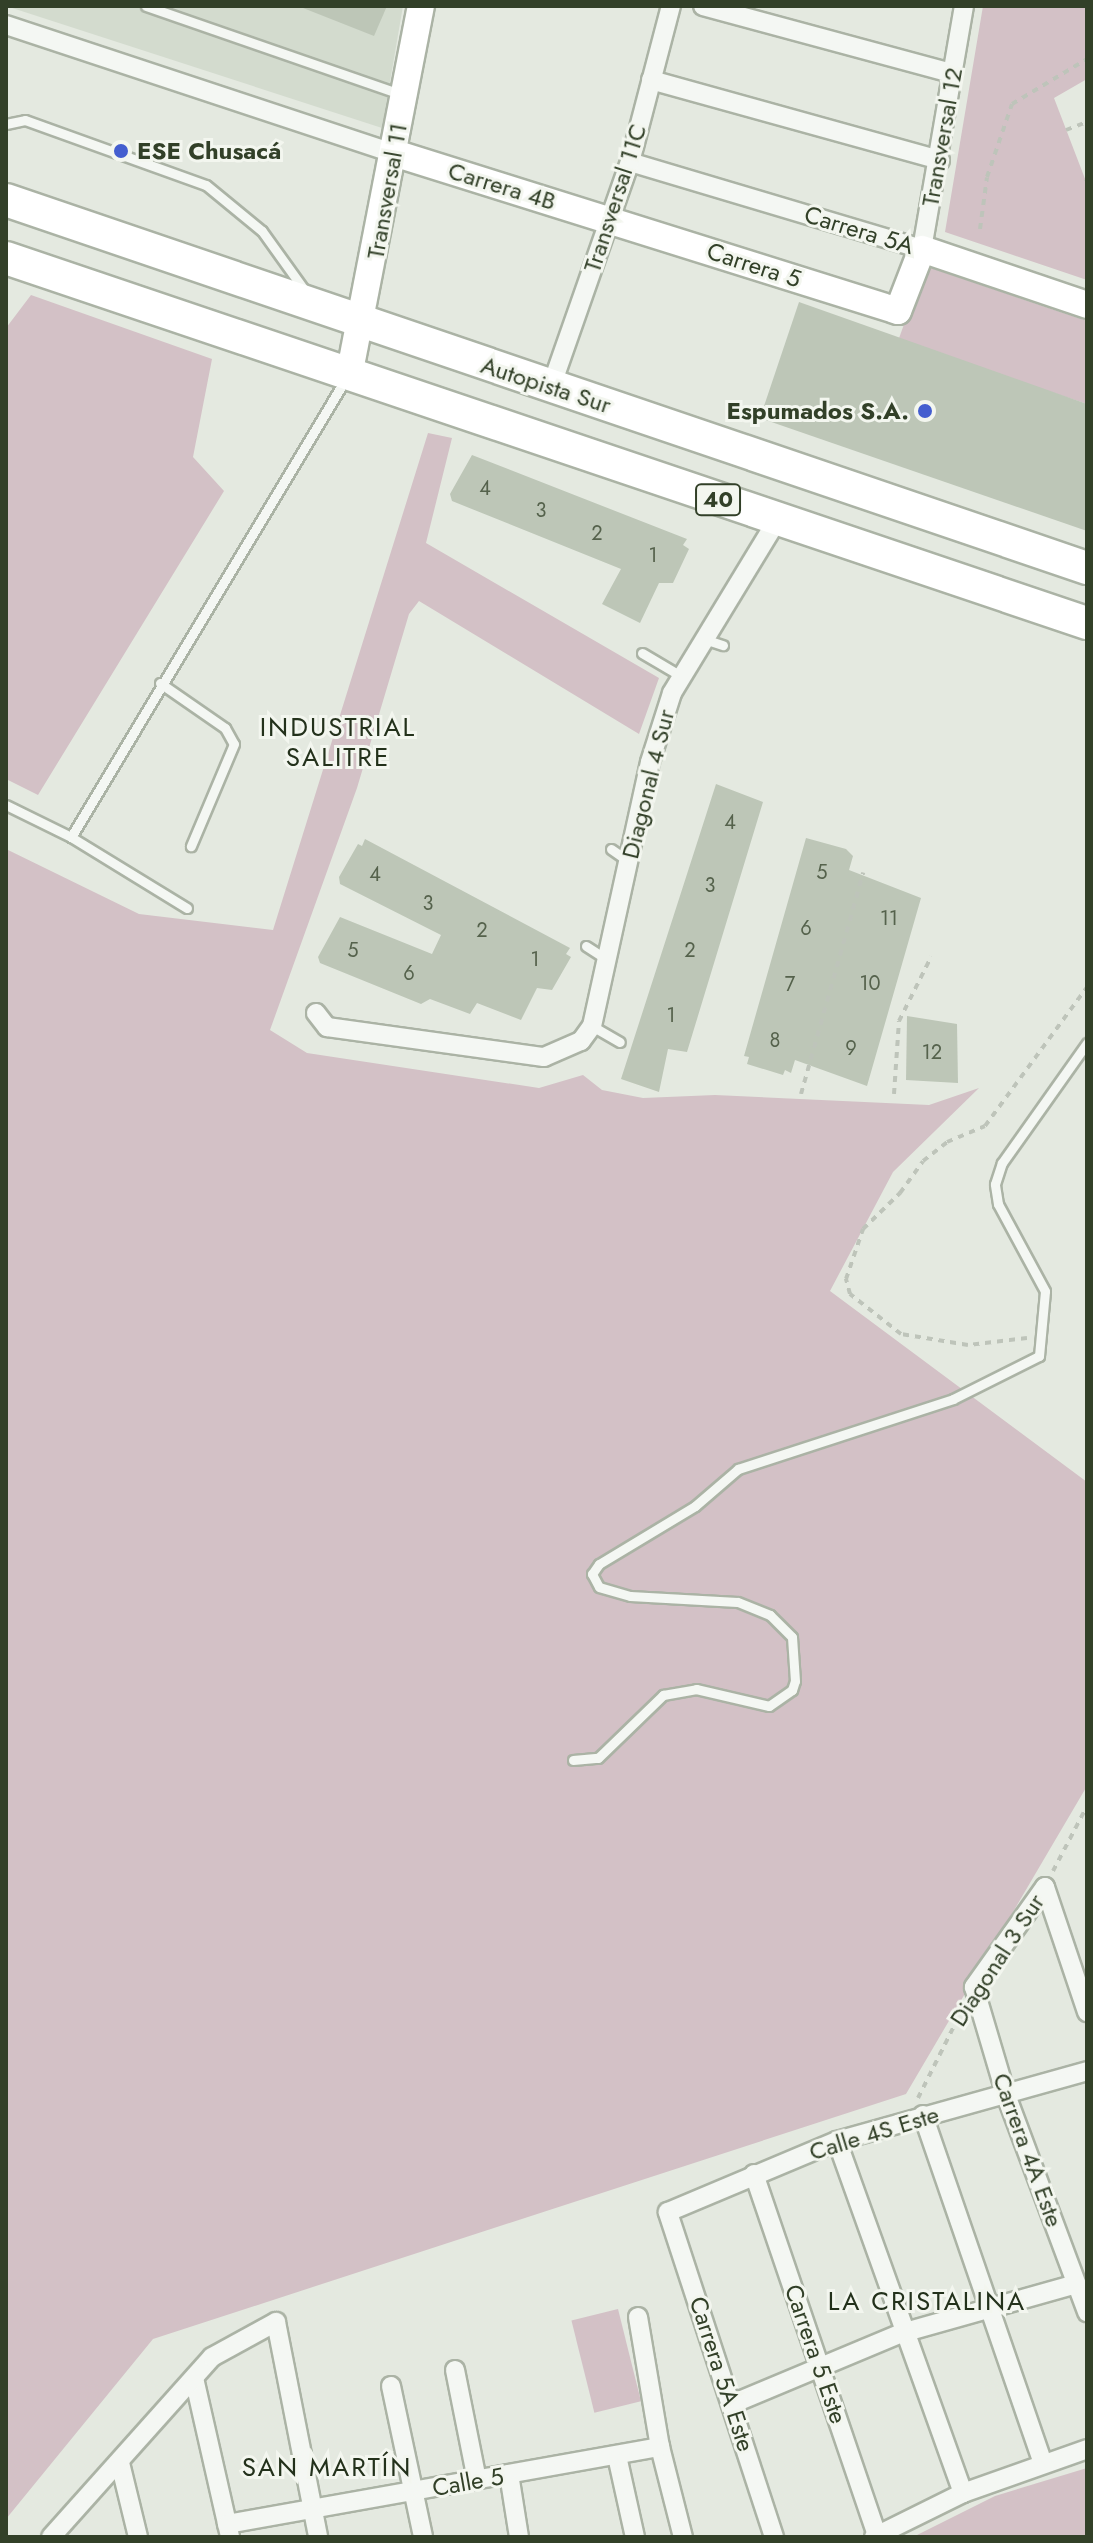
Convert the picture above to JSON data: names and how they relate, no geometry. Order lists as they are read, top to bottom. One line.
{"streets":{"highway":["Autopista Sur","40"],"main road":["Transversal 12","Carrera 4B","Transversal 11","Carrera 5A","Carrera 5"],"street":["Transversal 11C","Diagonal 4 Sur","Diagonal 3 Sur","Calle 4S Este","Carrera 4A Este","Carrera 5 Este","Carrera 5A Este","Calle 5"]},"crossings":[["Transversal 12","Carrera 5A"],["Transversal 12","Carrera 5"],["Carrera 4B","Transversal 11"],["Carrera 4B","Transversal 11C"],["Carrera 4B","Carrera 5"],["Transversal 11","Autopista Sur"],["Transversal 11","40"],["Transversal 11C","Carrera 5A"],["Transversal 11C","Carrera 5"],["Transversal 11C","Autopista Sur"],["40","Diagonal 4 Sur"],["Diagonal 3 Sur","Calle 4S Este"],["Diagonal 3 Sur","Carrera 4A Este"],["Calle 4S Este","Carrera 4A Este"],["Calle 4S Este","Carrera 5 Este"],["Calle 4S Este","Carrera 5A Este"]],"districts":["INDUSTRIAL SALITRE","LA CRISTALINA","SAN MARTÍN"],"places":["ESE Chusacá","Espumados S.A."],"house_numbers":["4","3","2","1","4","5","4","3","3","11","6","2","5","2","1","6","10","7","1","8","9","12"]}
